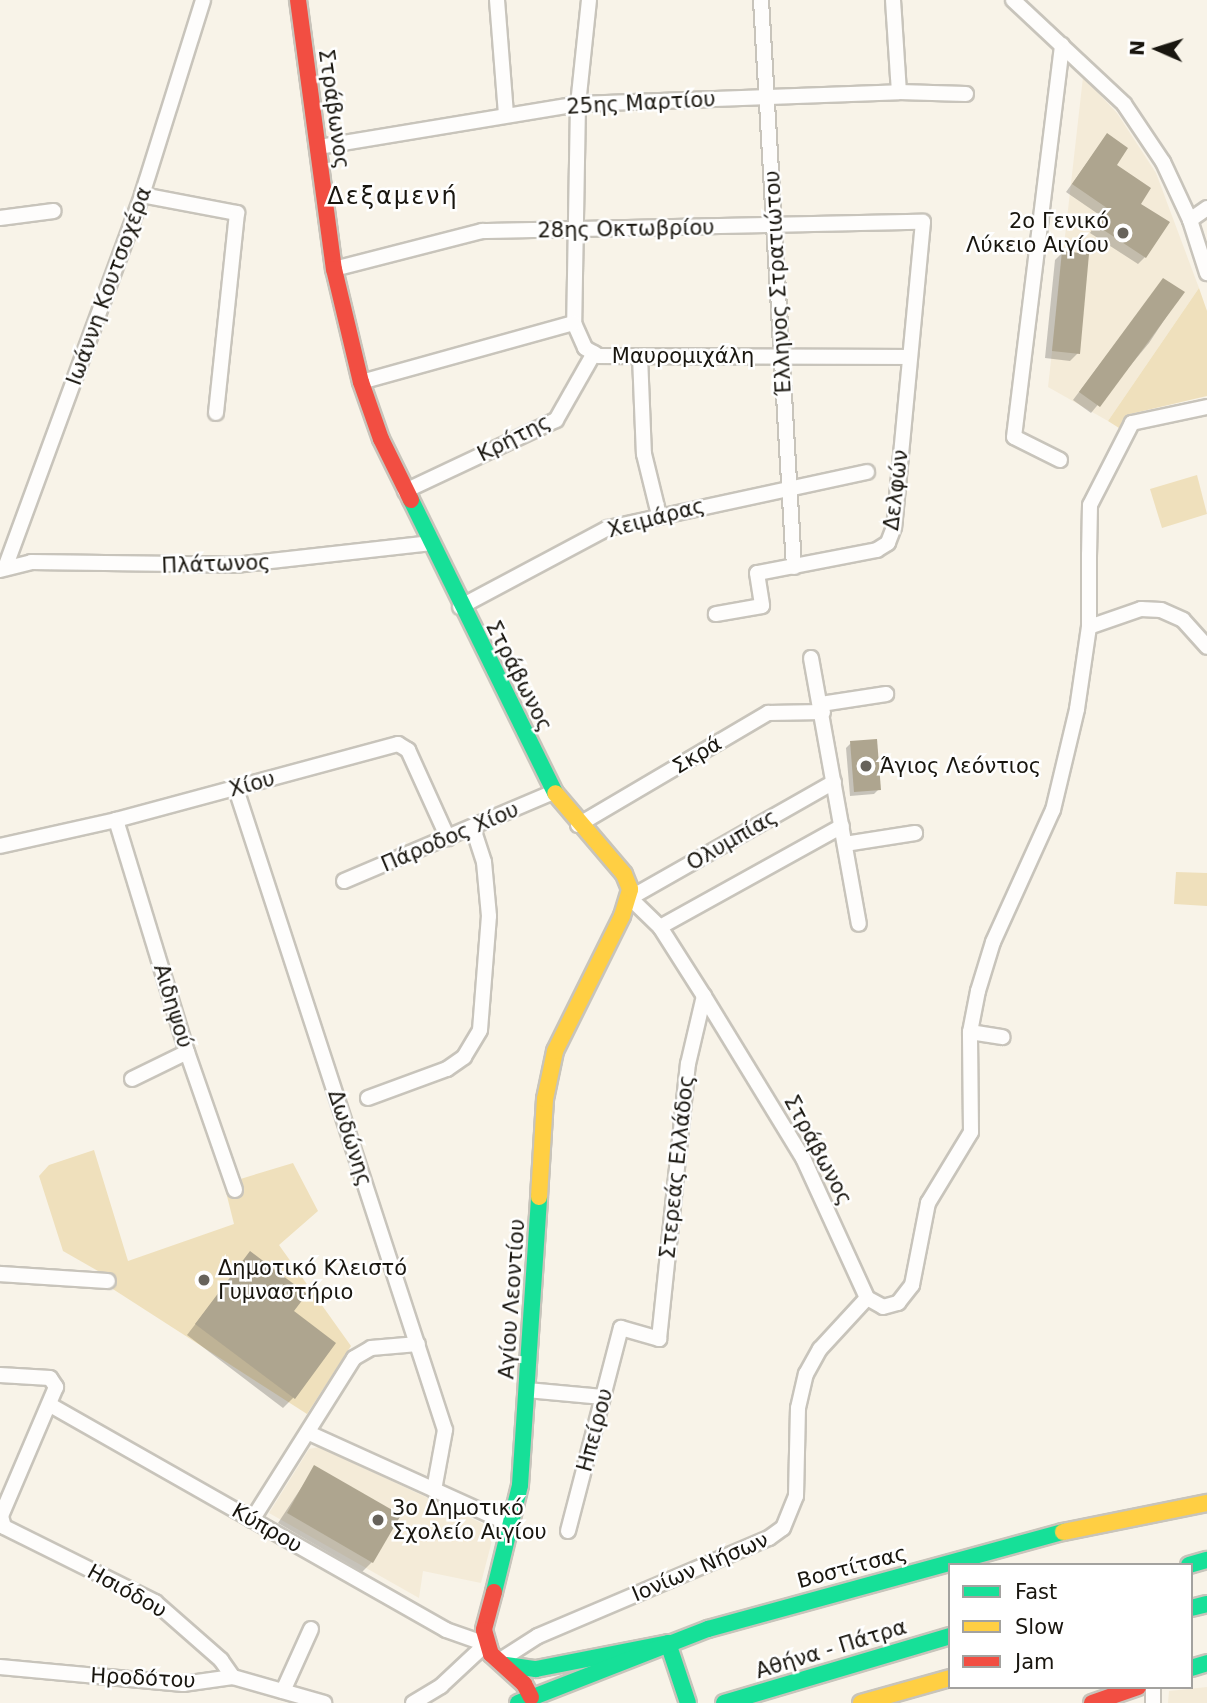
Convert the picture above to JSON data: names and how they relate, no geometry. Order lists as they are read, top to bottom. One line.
{"streets":{"main road":["Στράβωνος","Αγίου Λεοντίου","Βοστίτσας","Αθήνα - Πάτρα"],"street":["25ης Μαρτίου","28ης Οκτωβρίου","Έλληνος Στρατιώτου","Ιωάννη Κουτσοχέρα","Μαυρομιχάλη","Κρήτης","Δελφών","Χειμάρας","Πλάτωνος","Σκρά","Χίου","Πάροδος Χίου","Ολυμπίας","Αιδηψού","Δωδώνης","Στερεάς Ελλάδος","Ηπείρου","Κύπρου","Ιονίων Νήσων","Ησιόδου","Ηροδότου"]},"crossings":[["25ης Μαρτίου","Στράβωνος"],["25ης Μαρτίου","Έλληνος Στρατιώτου"],["Στράβωνος","28ης Οκτωβρίου"],["Στράβωνος","Κρήτης"],["Στράβωνος","Χειμάρας"],["Στράβωνος","Πλάτωνος"],["Στράβωνος","Σκρά"],["Στράβωνος","Πάροδος Χίου"],["Στράβωνος","Ολυμπίας"],["Στράβωνος","Στερεάς Ελλάδος"],["Στράβωνος","Αγίου Λεοντίου"],["Στράβωνος","Ιονίων Νήσων"],["28ης Οκτωβρίου","Έλληνος Στρατιώτου"],["28ης Οκτωβρίου","Δελφών"],["Έλληνος Στρατιώτου","Μαυρομιχάλη"],["Έλληνος Στρατιώτου","Δελφών"],["Έλληνος Στρατιώτου","Χειμάρας"],["Ιωάννη Κουτσοχέρα","Πλάτωνος"],["Μαυρομιχάλη","Κρήτης"],["Μαυρομιχάλη","Δελφών"],["Χίου","Πάροδος Χίου"],["Χίου","Αιδηψού"],["Χίου","Δωδώνης"],["Ολυμπίας","Αγίου Λεοντίου"],["Στερεάς Ελλάδος","Ηπείρου"],["Αγίου Λεοντίου","Κύπρου"],["Κύπρου","Ησιόδου"],["Ησιόδου","Ηροδότου"]],"districts":["Δεξαμενή"],"places":["2ο Γενικό Λύκειο Αιγίου","Άγιος Λεόντιος","Δημοτικό Κλειστό Γυμναστήριο","3ο Δημοτικό Σχολείο Αιγίου"],"legend":["Fast","Slow","Jam"],"north":"left"}
